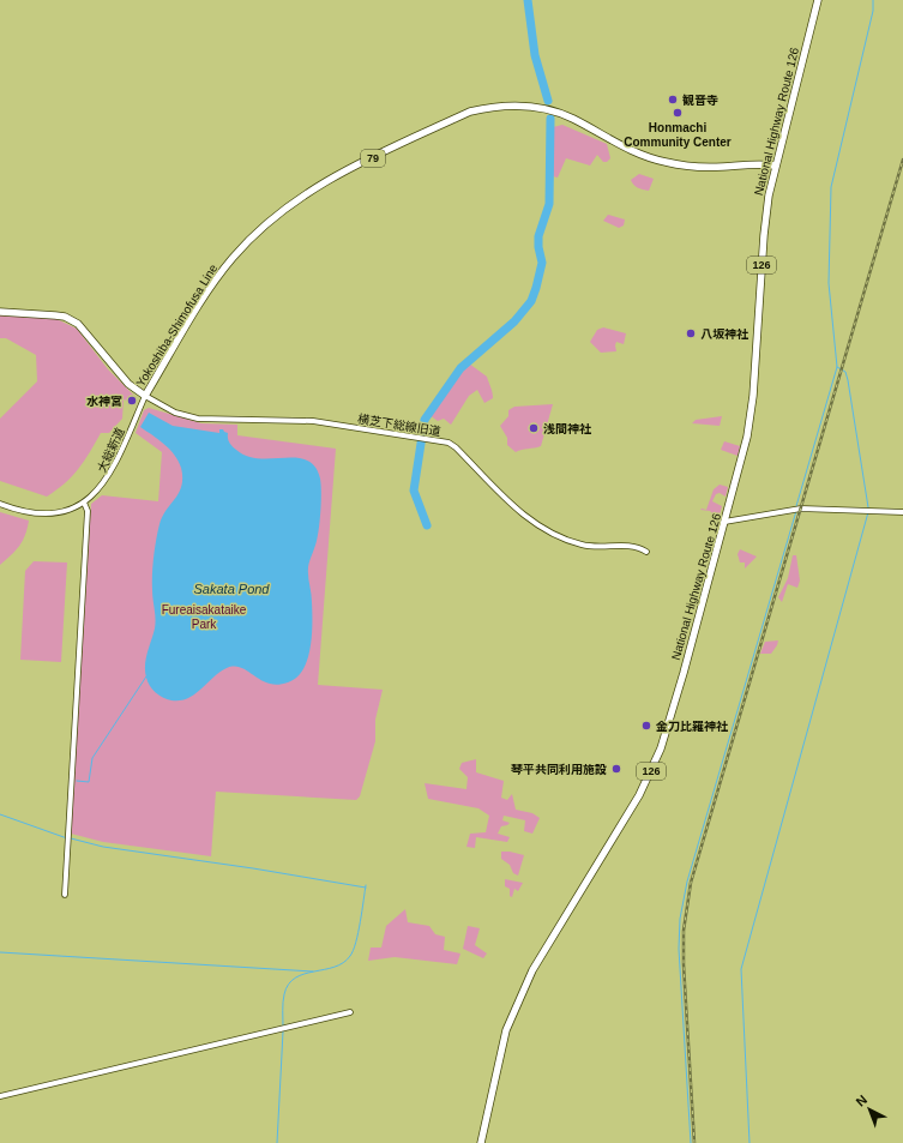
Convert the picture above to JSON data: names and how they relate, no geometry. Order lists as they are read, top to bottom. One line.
{"streets":{"main road":["National Highway Route 126","79","126","Yokoshiba-Shimofusa Line"],"street":["横芝下総線旧道","大総新道"]},"crossings":[["National Highway Route 126","Yokoshiba-Shimofusa Line"],["Yokoshiba-Shimofusa Line","横芝下総線旧道"],["Yokoshiba-Shimofusa Line","大総新道"],["横芝下総線旧道","大総新道"]],"water":["Sakata Pond"],"parks":["Fureaisakataike Park"],"places":["観音寺","Honmachi Community Center","八坂神社","水神宮","浅間神社","金刀比羅神社","琴平共同利用施設"],"north":"top left"}
